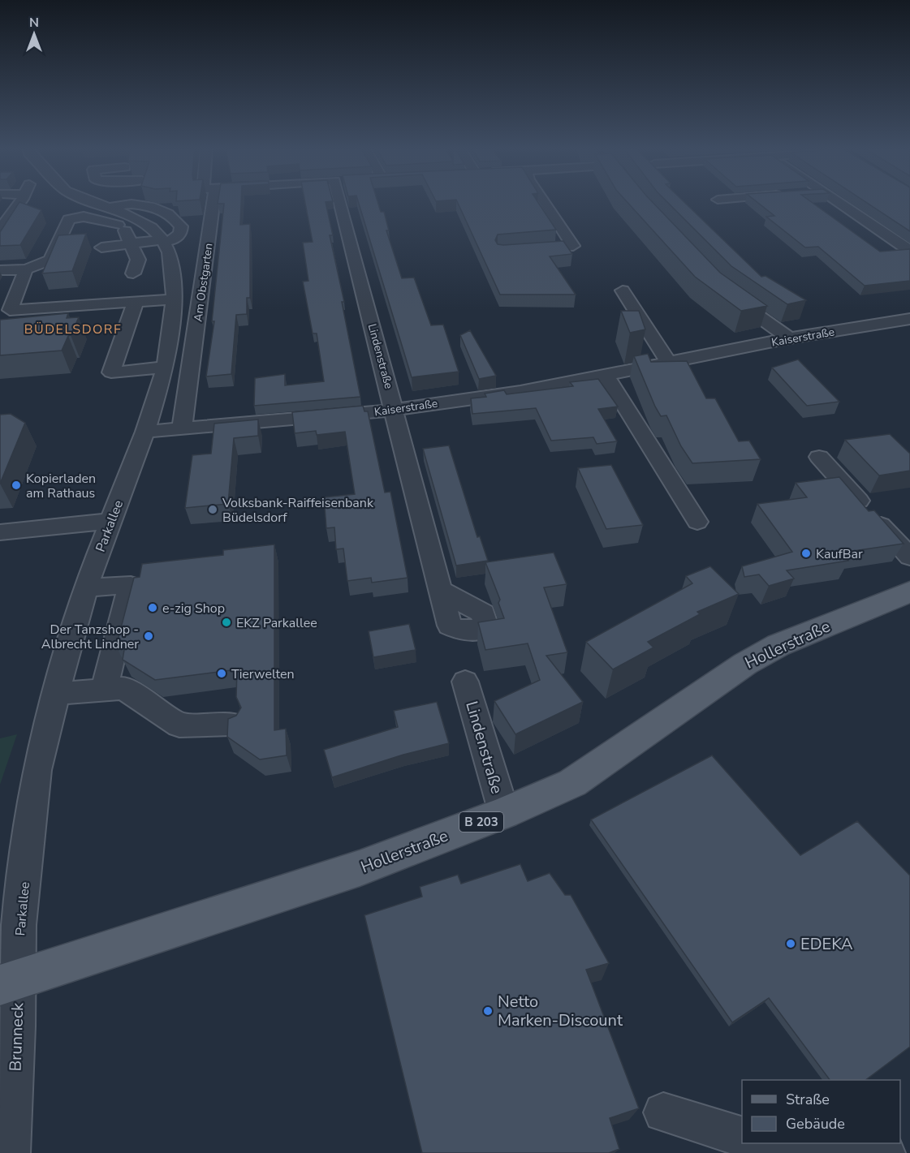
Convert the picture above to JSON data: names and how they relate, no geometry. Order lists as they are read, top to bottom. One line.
{"streets":{"main road":["Hollerstraße","B 203"],"street":["Am Obstgarten","Kaiserstraße","Lindenstraße","Parkallee","Brunneck"]},"crossings":[["Am Obstgarten","Kaiserstraße"],["Kaiserstraße","Lindenstraße"],["Kaiserstraße","Parkallee"],["Lindenstraße","Hollerstraße"],["Parkallee","Hollerstraße"],["Parkallee","Brunneck"],["Hollerstraße","Brunneck"]],"districts":["BÜDELSDORF"],"places":["Kopierladen am Rathaus","Volksbank-Raiffeisenbank Büdelsdorf","KaufBar","e-zig Shop","EKZ Parkallee","Der Tanzshop - Albrecht Lindner","Tierwelten","EDEKA","Netto Marken-Discount"],"legend":["Straße","Gebäude"],"north":"top"}
